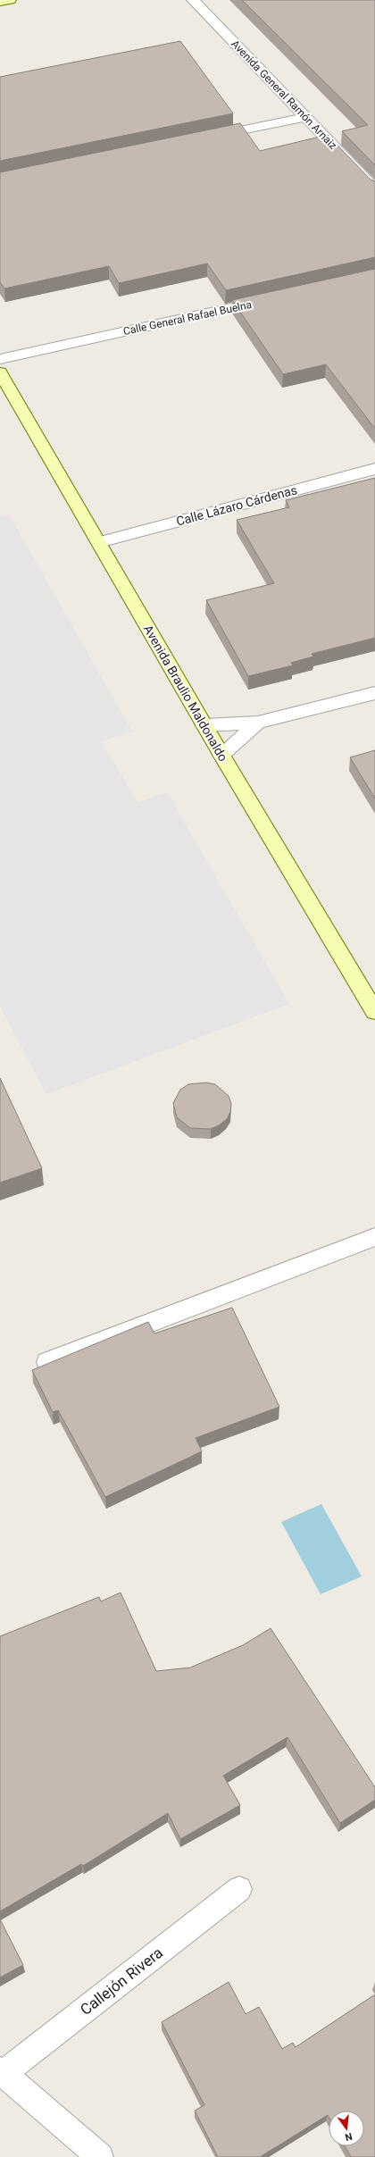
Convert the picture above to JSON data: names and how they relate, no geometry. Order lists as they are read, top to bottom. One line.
{"streets":{"street":["Avenida General Ramón Arnaiz","Calle General Rafael Buelna","Calle Lázaro Cárdenas","Avenida Braulio Maldonaldo","Callejón Rivera"]},"crossings":[["Calle Lázaro Cárdenas","Avenida Braulio Maldonaldo"]],"north":"bottom"}
